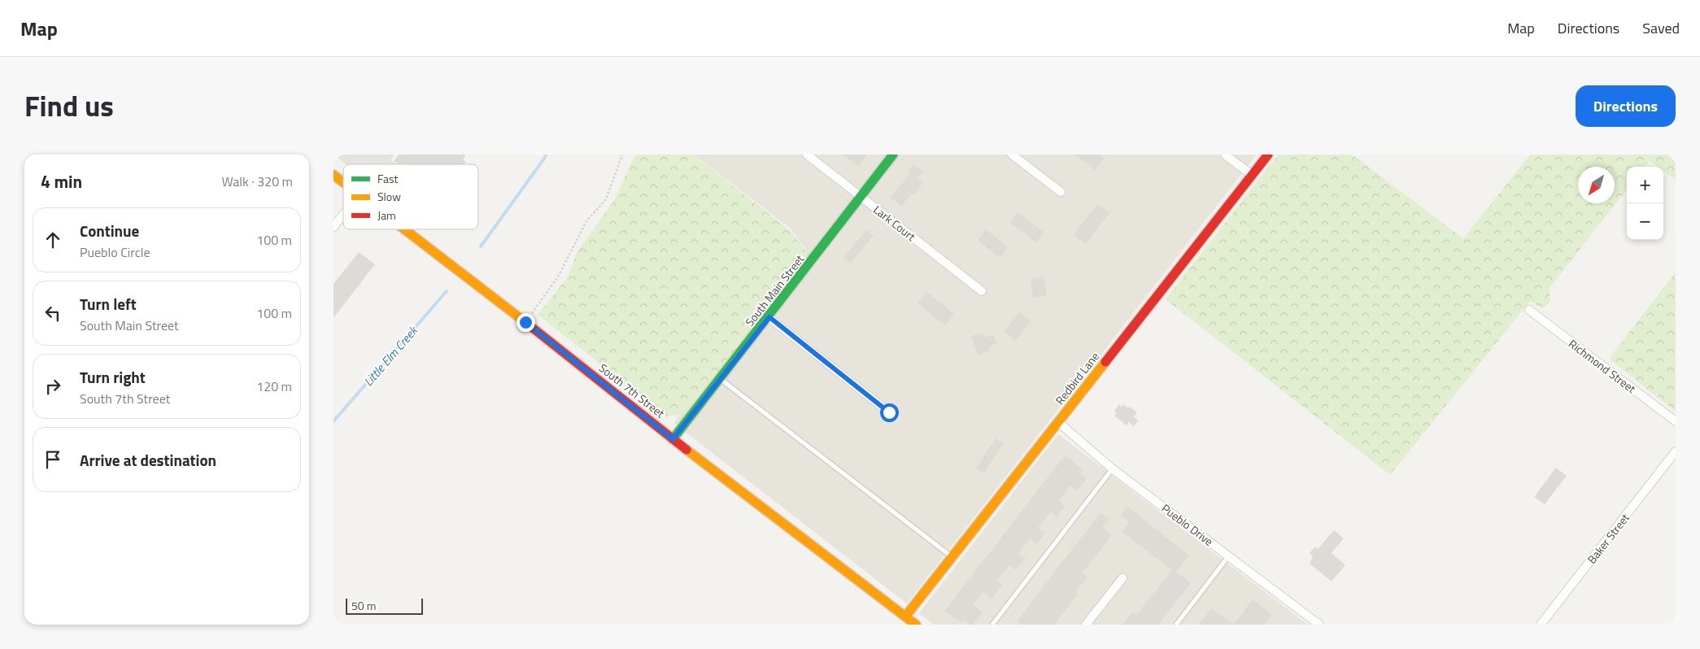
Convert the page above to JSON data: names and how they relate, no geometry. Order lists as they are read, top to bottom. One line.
{"streets":{"street":["Lark Court","South Main Street","Richmond Street","Redbird Lane","South 7th Street","Pueblo Drive","Baker Street"]},"crossings":[["Lark Court","South Main Street"],["South Main Street","South 7th Street"],["Redbird Lane","South 7th Street"],["Redbird Lane","Pueblo Drive"]],"water":["Little Elm Creek"],"legend":["Fast","Slow","Jam"],"scale_bar":"50 m","north":"bottom left","page":{"header":"Map","nav":["Map","Directions","Saved"],"title":"Find us","buttons":"Directions","heading":["4 min","Walk · 320 m"],"map_buttons":["+","−"],"list":[["Continue","Pueblo Circle","100 m"],["Turn left","South Main Street","100 m"],["Turn right","South 7th Street","120 m"],"Arrive at destination"],"scale":"50 m"}}
